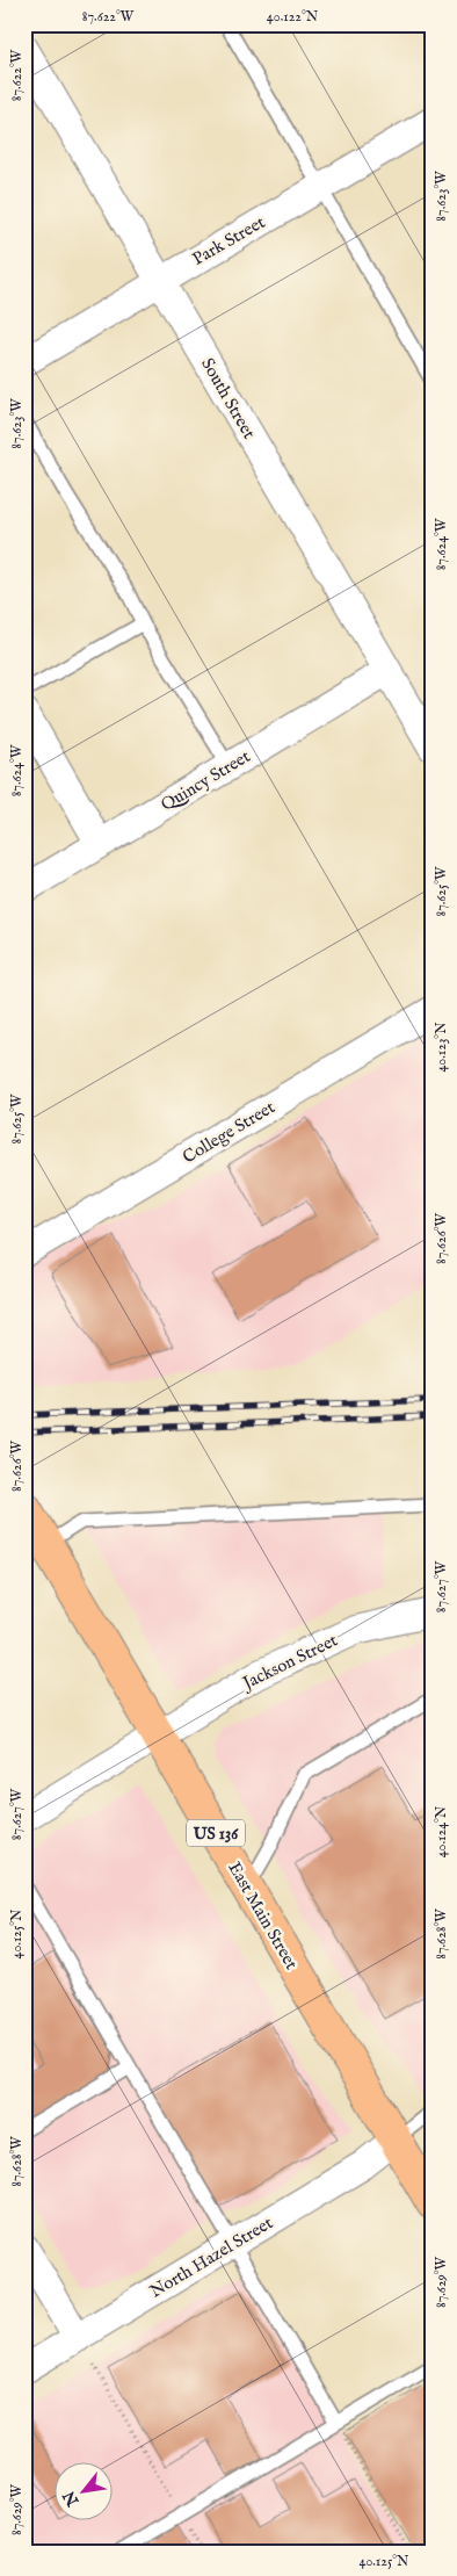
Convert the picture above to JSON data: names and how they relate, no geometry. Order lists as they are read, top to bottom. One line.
{"streets":{"main road":["US 136","East Main Street"],"street":["Park Street","South Street","Quincy Street","College Street","Jackson Street","North Hazel Street"]},"crossings":[["Park Street","South Street"],["South Street","Quincy Street"],["Jackson Street","East Main Street"],["East Main Street","North Hazel Street"]],"north":"bottom left","coordinates":["87.622°W","40.122°N","87.623°W","87.624°W","87.625°W","40.123°N","87.626°W","87.627°W","40.124°N","40.125°N","87.628°W","87.629°W"]}
